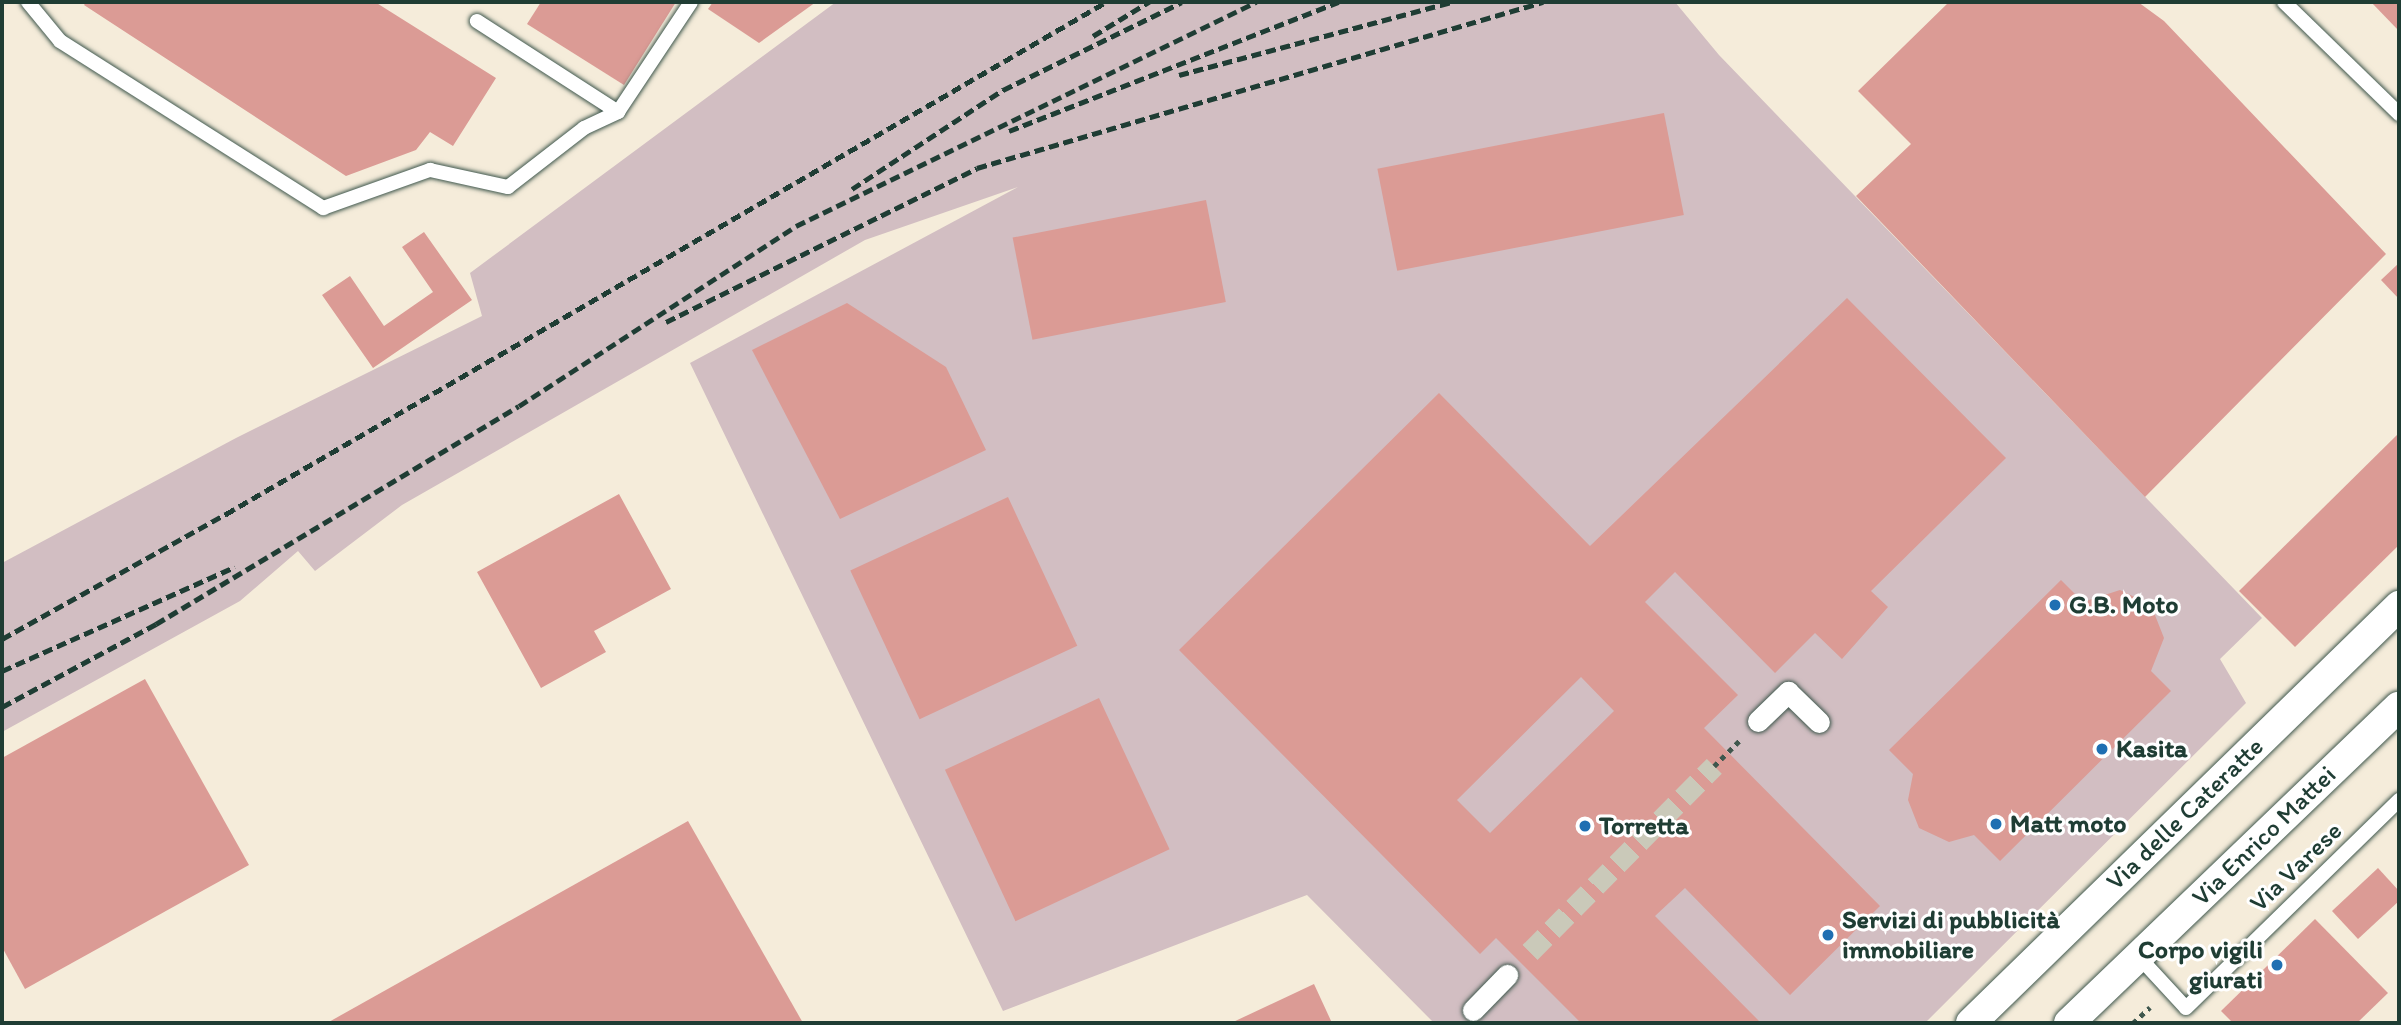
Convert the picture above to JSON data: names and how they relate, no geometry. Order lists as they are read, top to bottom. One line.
{"streets":{"street":["Via delle Cateratte","Via Enrico Mattei"],"lane":["Via Varese"]},"crossings":[["Via Enrico Mattei","Via Varese"]],"places":["G.B. Moto","Kasita","Matt moto","Torretta","Servizi di pubblicità immobiliare","Corpo vigili giurati"]}
